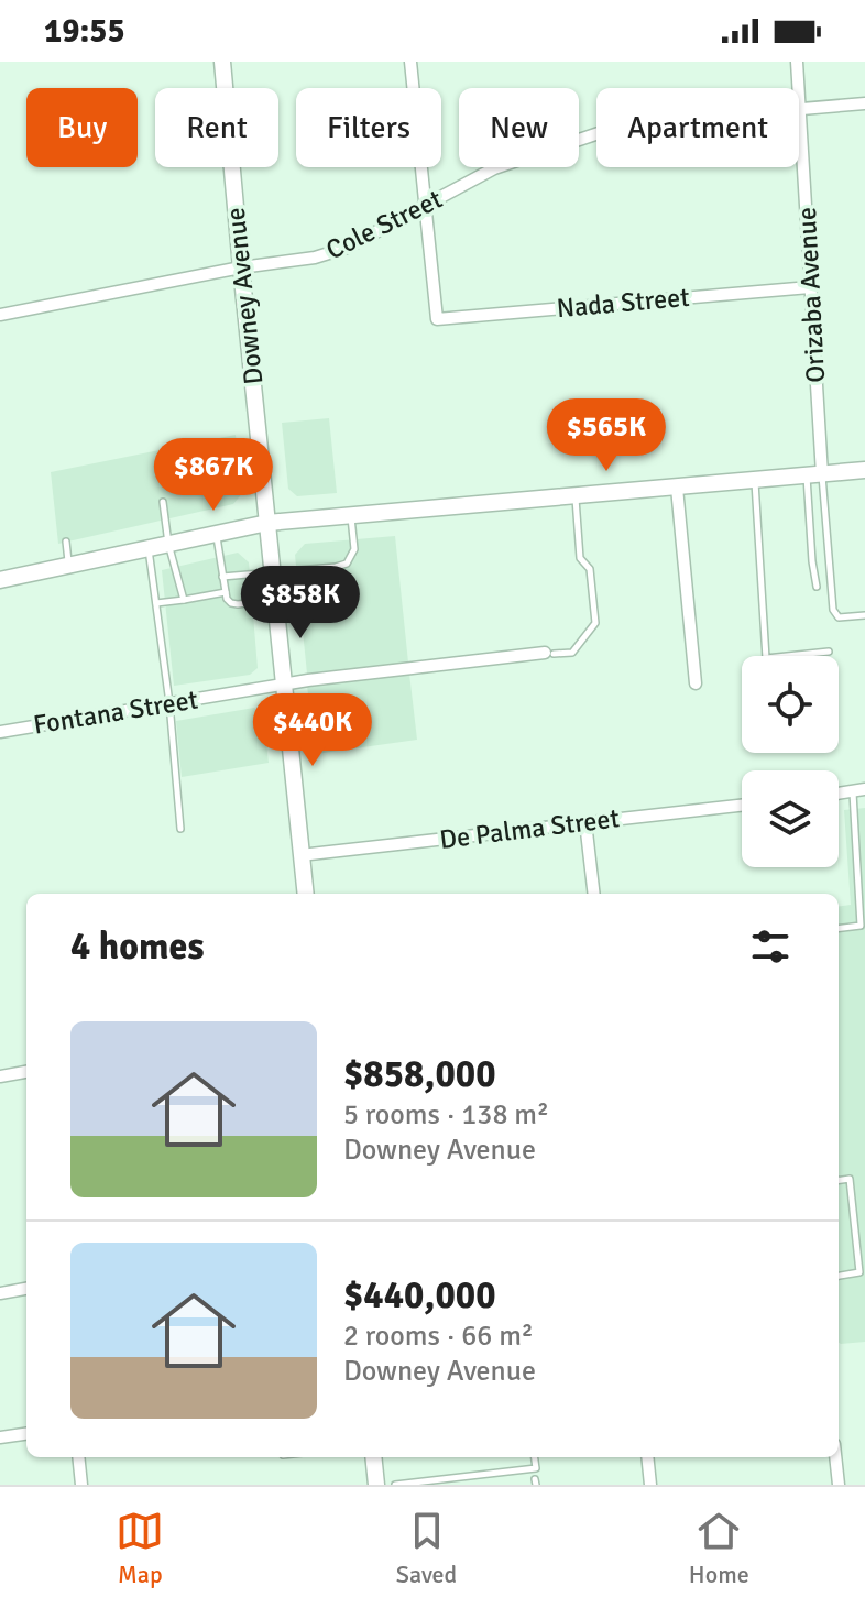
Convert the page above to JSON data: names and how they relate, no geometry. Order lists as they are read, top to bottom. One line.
{"streets":{"main road":["Downey Avenue"],"street":["Cole Street","Orizaba Avenue","Nada Street","Fontana Street","De Palma Street"]},"crossings":[["Cole Street","Orizaba Avenue"],["Cole Street","Downey Avenue"],["Cole Street","Nada Street"],["Orizaba Avenue","Nada Street"],["Downey Avenue","Fontana Street"],["Downey Avenue","De Palma Street"]],"page":{"status":"19:55","chip":["Buy","Rent","Filters","New","Apartment"],"price":["$565K","$867K","$858K","$440K"],"heading":"4 homes","list":[{"name":"$858,000","note":"5 rooms · 138 m² · Downey Avenue"},{"name":"$440,000","note":"2 rooms · 66 m² · Downey Avenue"}],"tabs":["Map","Saved","Home"]}}
